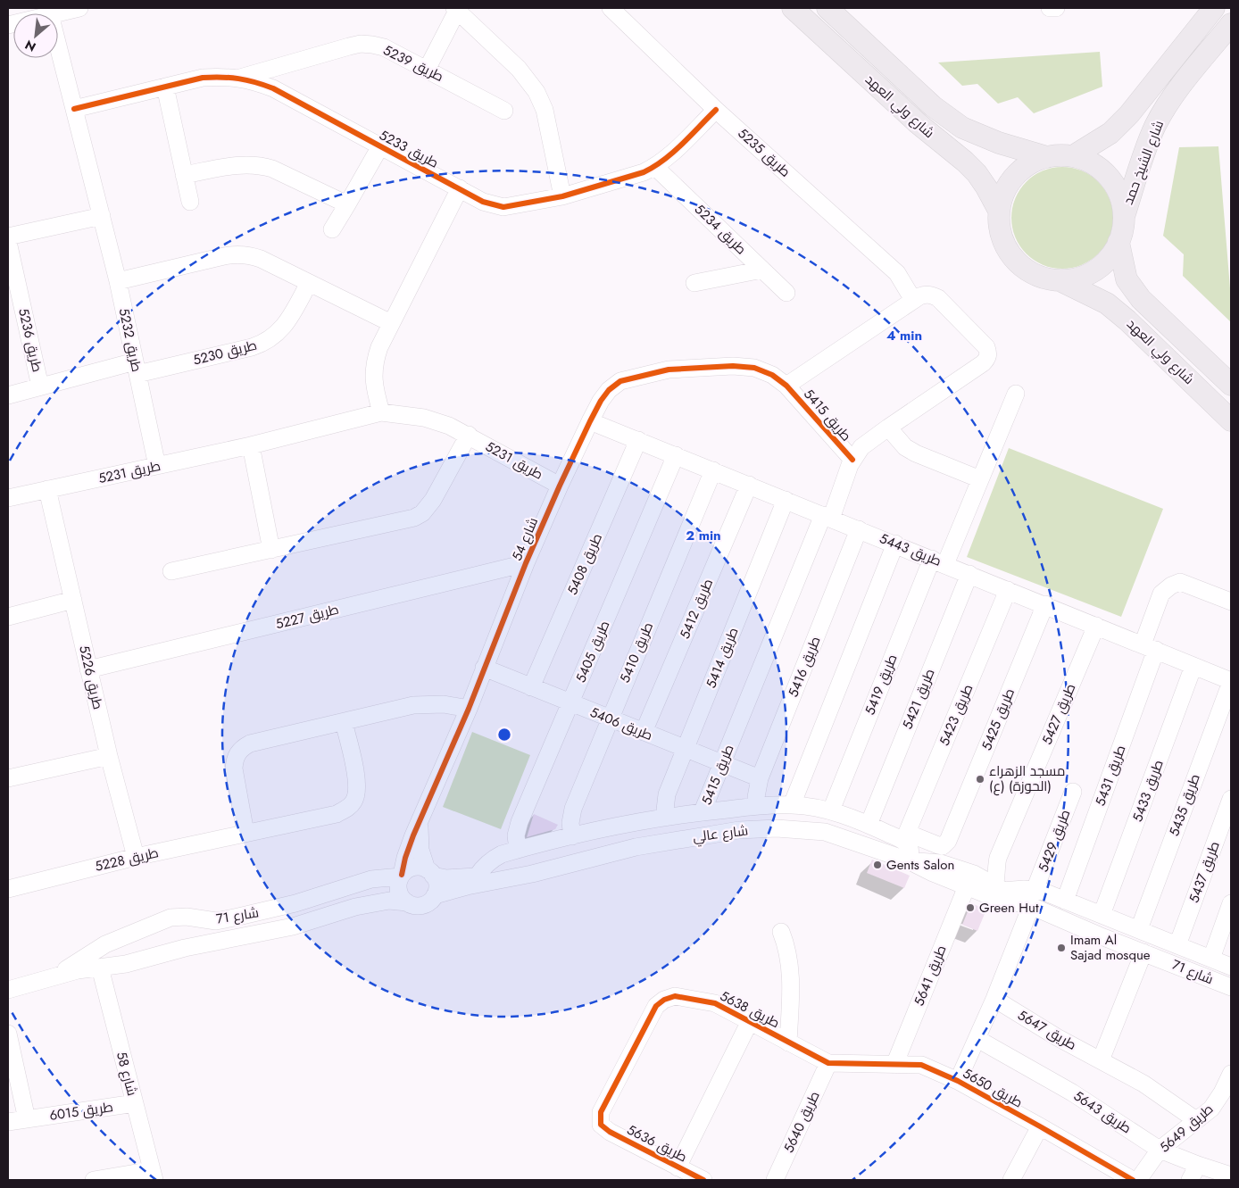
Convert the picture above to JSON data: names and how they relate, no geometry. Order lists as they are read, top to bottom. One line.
{"streets":{"main road":["شارع ولي العهد","شارع الشيخ حمد"],"street":["طريق 5239","طريق 5233","طريق 5235","طريق 5234","طريق 5236","طريق 5232","طريق 5230","طريق 5415","طريق 5231","شارع 54","طريق 5443","طريق 5408","طريق 5412","طريق 5227","طريق 5405","طريق 5410","طريق 5414","طريق 5416","طريق 5226","طريق 5419","طريق 5421","طريق 5427","طريق 5423","طريق 5425","طريق 5406","طريق 5431","طريق 5433","طريق 5435","شارع عالي","طريق 5429","طريق 5228","طريق 5437","شارع 71","طريق 5641","طريق 5638","طريق 5647","شارع 58","طريق 5650","طريق 6015","طريق 5643","طريق 5640","طريق 5649","طريق 5636"]},"crossings":[["طريق 5239","طريق 5233"],["شارع ولي العهد","شارع الشيخ حمد"],["طريق 5233","طريق 5235"],["طريق 5233","طريق 5234"],["طريق 5233","طريق 5232"],["طريق 5235","طريق 5415"],["طريق 5236","طريق 5232"],["طريق 5236","طريق 5230"],["طريق 5232","طريق 5230"],["طريق 5232","طريق 5231"],["طريق 5415","شارع 54"],["طريق 5415","طريق 5443"],["طريق 5415","طريق 5406"],["طريق 5231","شارع 54"],["طريق 5231","طريق 5226"],["شارع 54","طريق 5443"],["شارع 54","طريق 5227"],["شارع 54","طريق 5406"],["شارع 54","شارع عالي"],["شارع 54","شارع 71"],["طريق 5443","طريق 5408"],["طريق 5443","طريق 5412"],["طريق 5443","طريق 5405"],["طريق 5443","طريق 5410"],["طريق 5443","طريق 5414"],["طريق 5443","طريق 5416"],["طريق 5443","طريق 5419"],["طريق 5443","طريق 5421"],["طريق 5443","طريق 5427"],["طريق 5443","طريق 5423"],["طريق 5443","طريق 5425"],["طريق 5443","طريق 5431"],["طريق 5443","طريق 5433"],["طريق 5443","طريق 5435"],["طريق 5408","طريق 5406"],["طريق 5412","طريق 5406"],["طريق 5227","طريق 5226"],["طريق 5405","طريق 5406"],["طريق 5410","طريق 5406"],["طريق 5414","طريق 5406"],["طريق 5416","طريق 5406"],["طريق 5226","طريق 5228"],["طريق 5427","شارع عالي"],["طريق 5427","طريق 5641"],["طريق 5423","طريق 5425"],["شارع عالي","طريق 5429"],["شارع عالي","شارع 71"],["شارع عالي","طريق 5641"],["طريق 5429","شارع 71"],["شارع 71","شارع 58"],["طريق 5641","طريق 5650"],["طريق 5638","طريق 5650"],["طريق 5638","طريق 5640"],["طريق 5638","طريق 5636"],["طريق 5647","طريق 5649"],["شارع 58","طريق 6015"],["طريق 5650","طريق 5640"],["طريق 5643","طريق 5649"]],"places":["مسجد الزهراء (ع) (الحوزة)","Gents Salon","Green Hut","Imam Al Sajad mosque"],"north":"bottom left","rings":["4 min","2 min"]}
